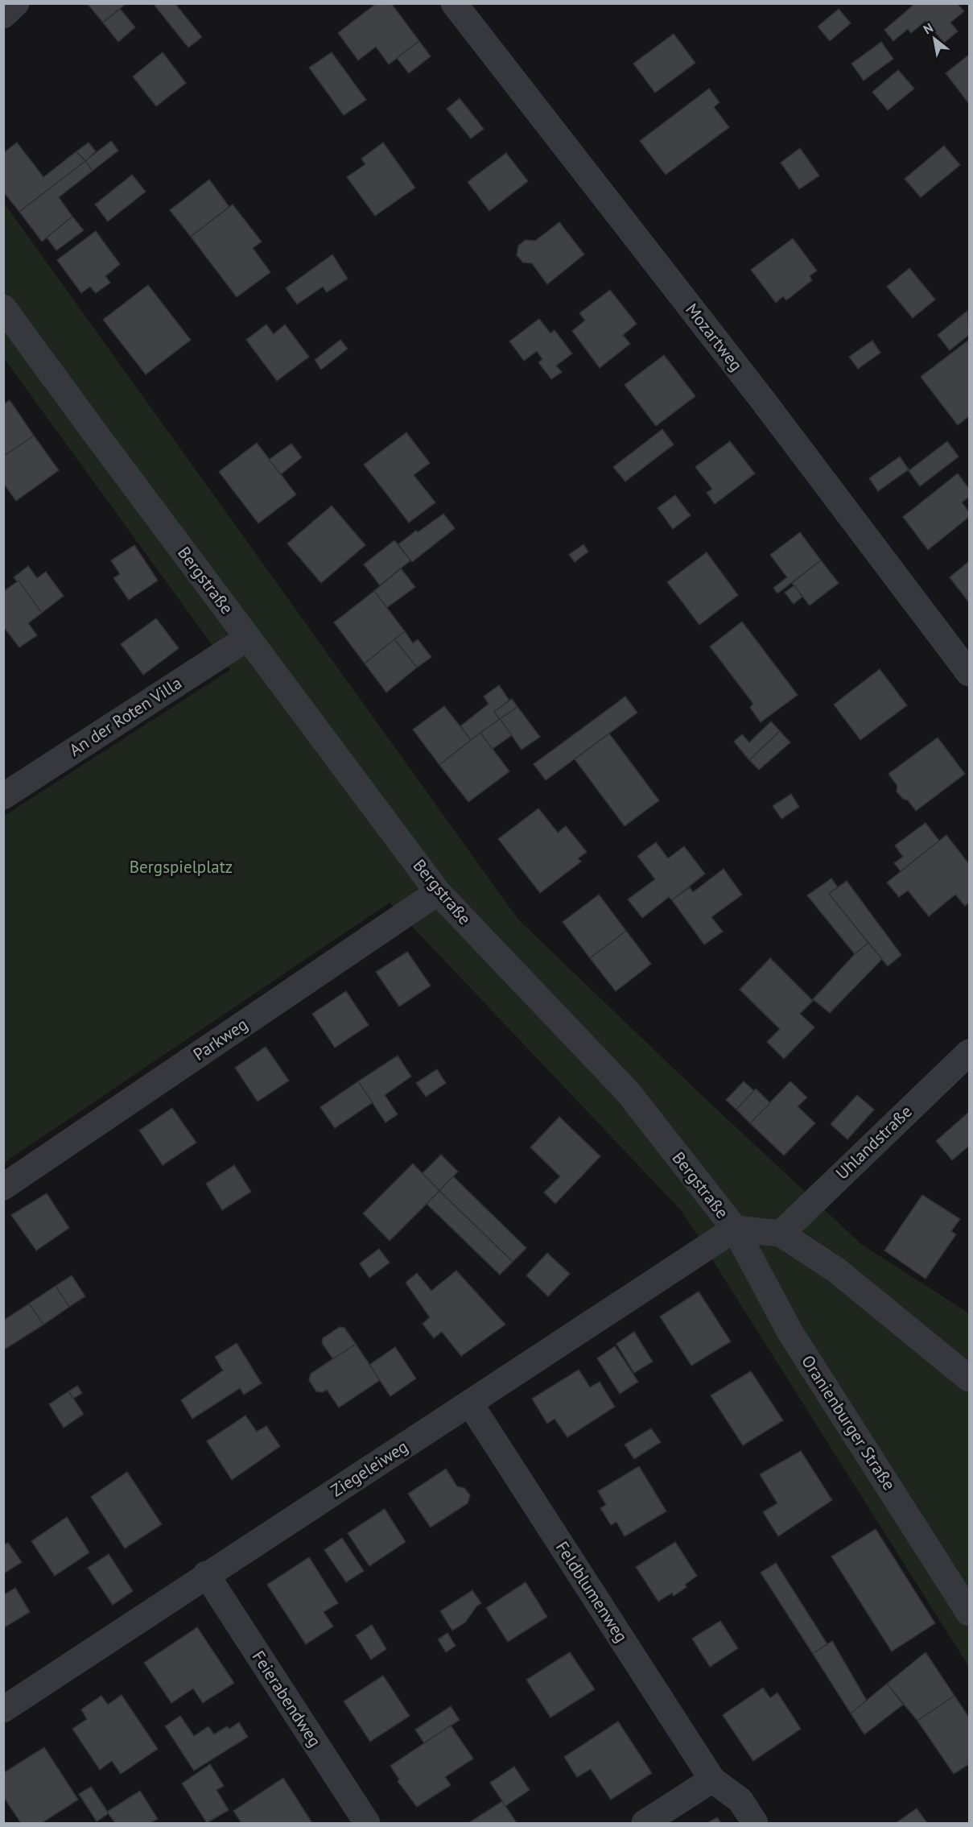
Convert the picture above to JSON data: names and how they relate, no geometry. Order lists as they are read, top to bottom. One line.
{"streets":{"street":["Mozartweg","Bergstraße","An der Roten Villa","Parkweg","Uhlandstraße","Oranienburger Straße","Ziegeleiweg","Feldblumenweg","Feierabendweg"]},"crossings":[["Bergstraße","An der Roten Villa"],["Bergstraße","Parkweg"],["Bergstraße","Uhlandstraße"],["Bergstraße","Oranienburger Straße"],["Bergstraße","Ziegeleiweg"],["Oranienburger Straße","Ziegeleiweg"],["Ziegeleiweg","Feldblumenweg"],["Ziegeleiweg","Feierabendweg"]],"parks":["Bergspielplatz"],"north":"top left"}
